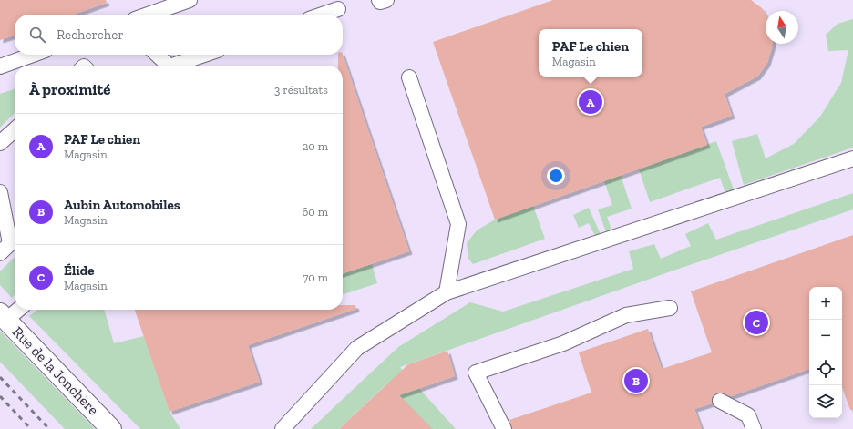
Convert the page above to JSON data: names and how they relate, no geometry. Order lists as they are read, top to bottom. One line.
{"streets":{"street":["Rue de la Jonchère"]},"north":"top","page":{"search":"Rechercher","popup":["PAF Le chien","Magasin"],"heading":["À proximité","3 résultats"],"pins":["A","C","B"],"list":[{"mark":"A","name":"PAF Le chien","note":"Magasin","value":"20 m"},{"mark":"B","name":"Aubin Automobiles","note":"Magasin","value":"60 m"},{"mark":"C","name":"Élide","note":"Magasin","value":"70 m"}],"map_buttons":["+","−"]}}
